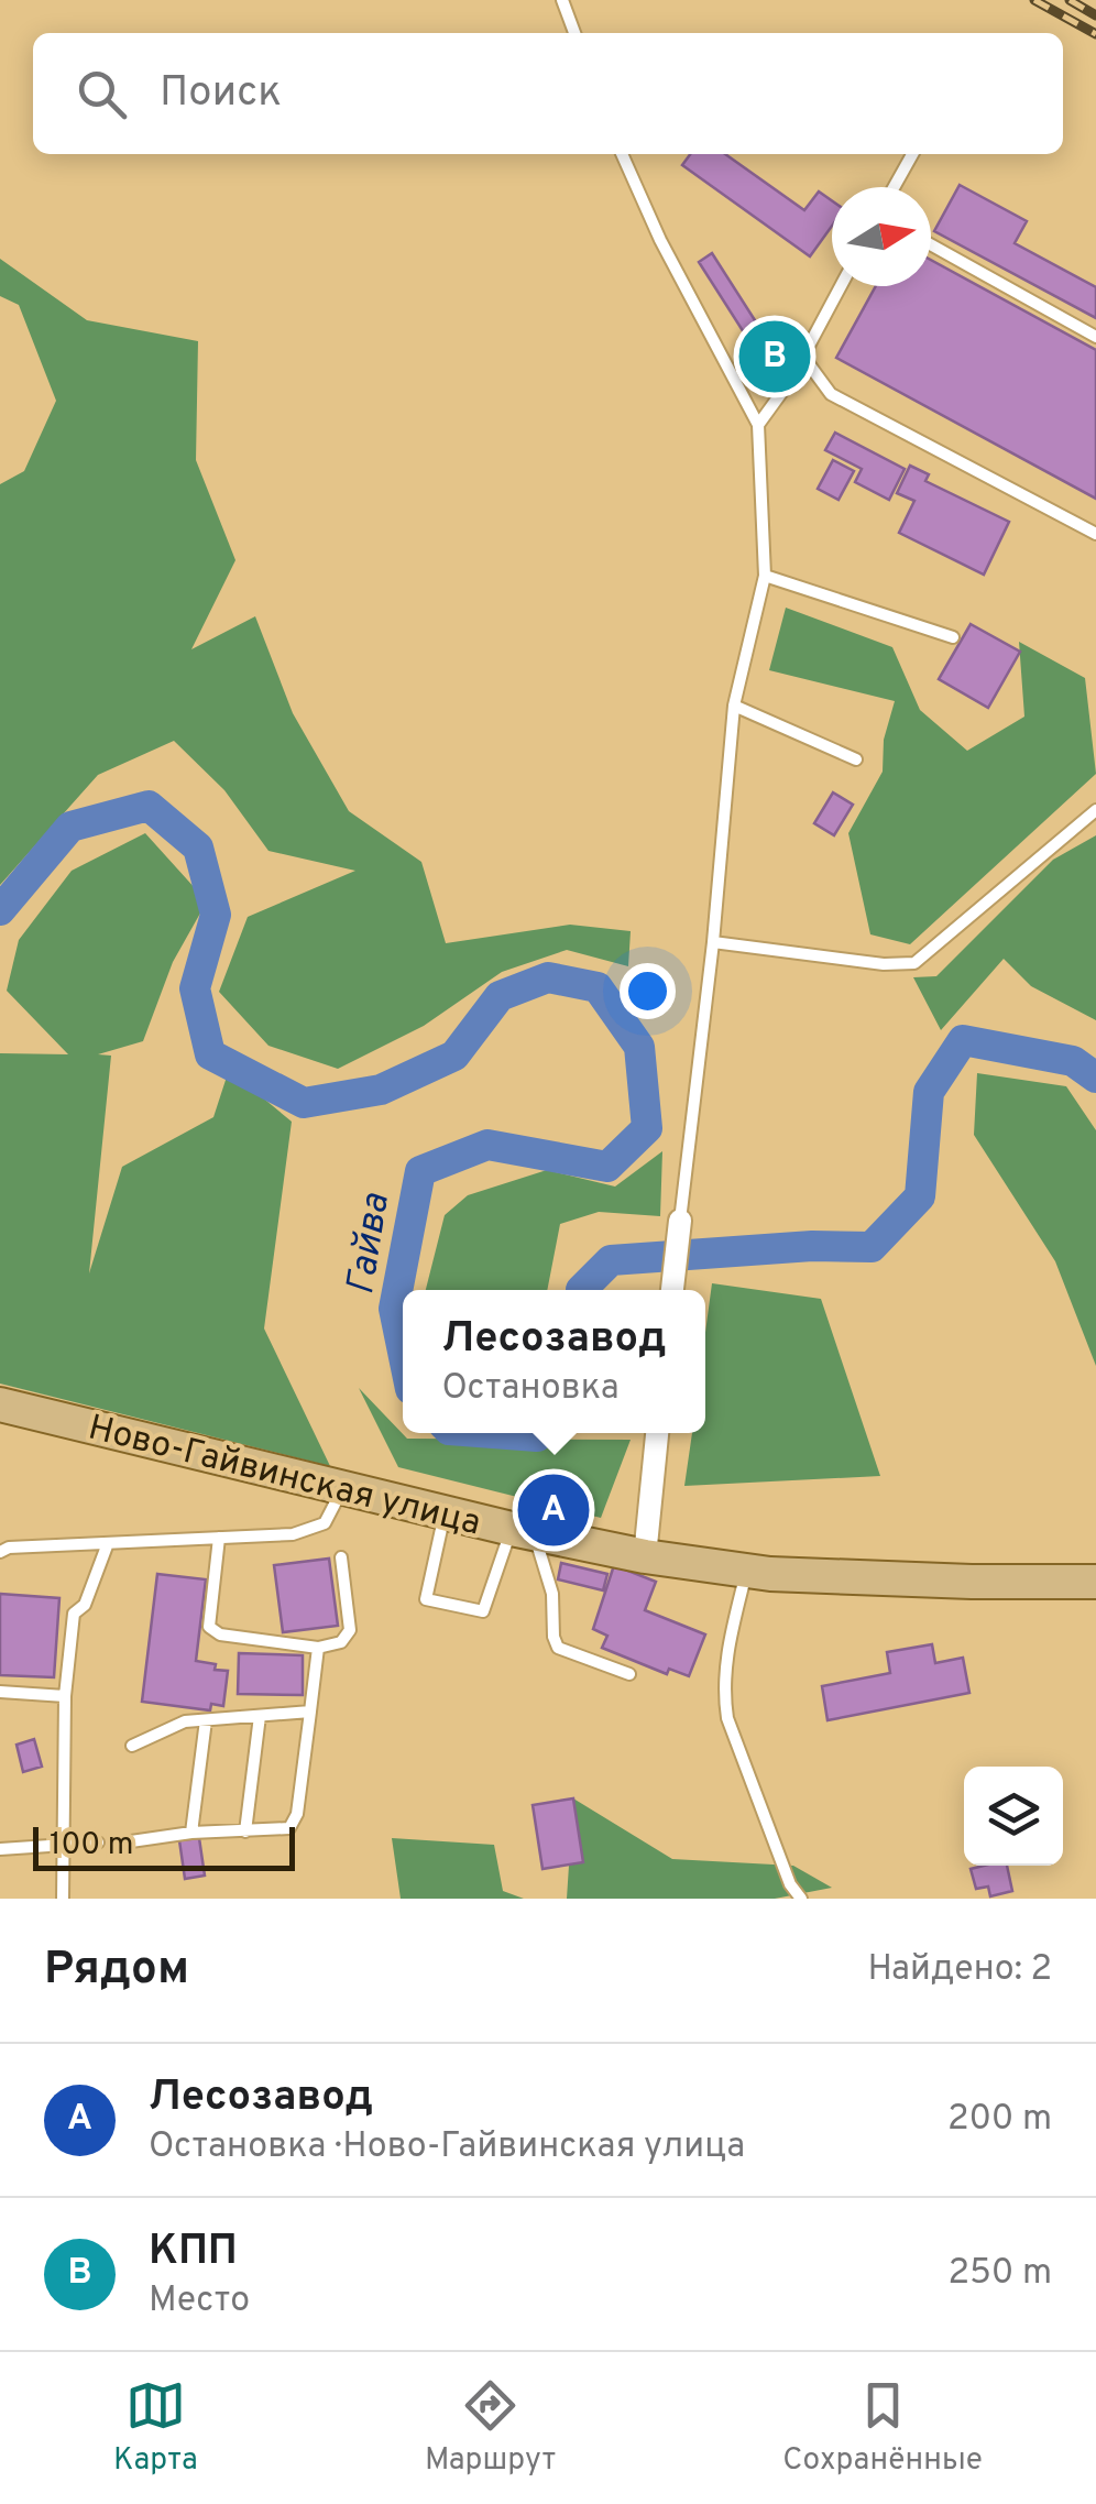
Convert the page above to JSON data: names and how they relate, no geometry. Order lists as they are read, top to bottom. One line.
{"streets":{"main road":["Ново-Гайвинская улица"]},"water":["Гайва"],"scale_bar":"100 m","north":"right","page":{"search":"Поиск","pins":["B","A"],"popup":["Лесозавод","Остановка"],"scale":"100 m","heading":["Рядом","Найдено: 2"],"list":[{"mark":"A","name":"Лесозавод","note":"Остановка · Ново-Гайвинская улица","value":"200 m"},{"mark":"B","name":"КПП","note":"Место","value":"250 m"}],"nav":["Карта","Маршрут","Сохранённые"]}}
